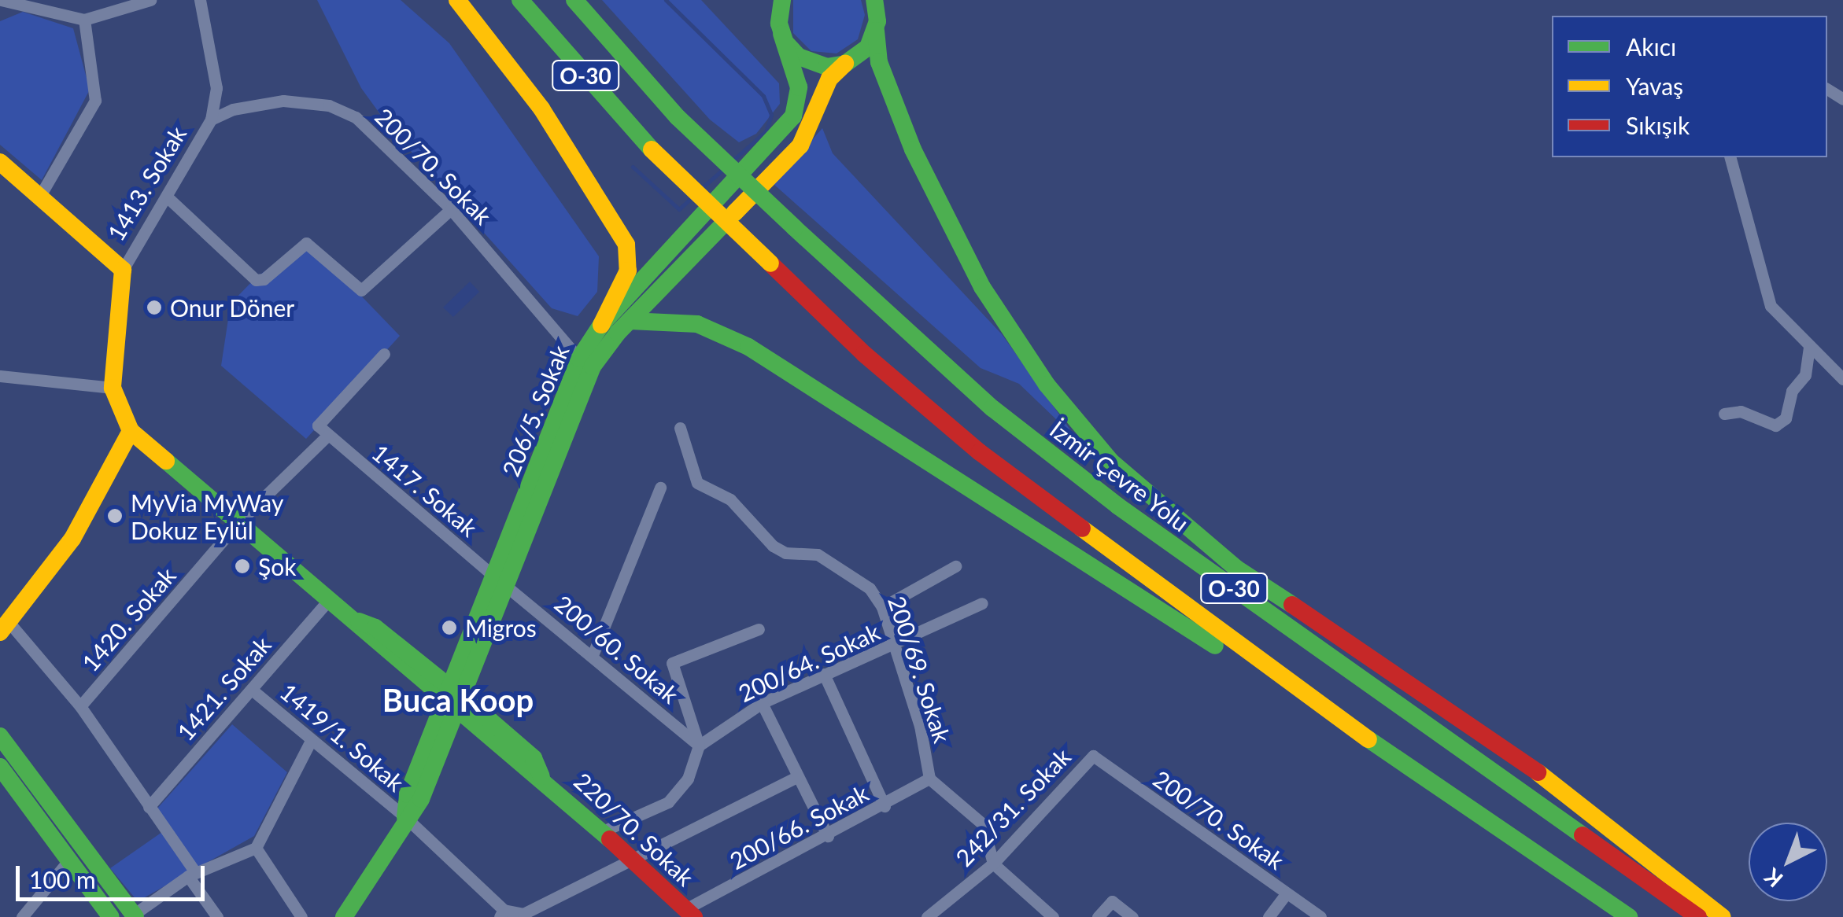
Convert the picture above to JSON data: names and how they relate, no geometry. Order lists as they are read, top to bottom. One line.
{"streets":{"main road":["O-30","1413. Sokak","206/5. Sokak","İzmir Çevre Yolu","220/70. Sokak"],"street":["200/70. Sokak","1417. Sokak","1420. Sokak","200/60. Sokak","200/64. Sokak","200/69. Sokak","1421. Sokak","1419/1. Sokak","242/31. Sokak","200/66. Sokak"]},"crossings":[["200/70. Sokak","1413. Sokak"],["200/70. Sokak","206/5. Sokak"],["200/70. Sokak","242/31. Sokak"],["1413. Sokak","220/70. Sokak"],["206/5. Sokak","1417. Sokak"],["206/5. Sokak","200/60. Sokak"],["206/5. Sokak","1419/1. Sokak"],["206/5. Sokak","220/70. Sokak"],["1417. Sokak","1420. Sokak"],["1417. Sokak","200/60. Sokak"],["1420. Sokak","220/70. Sokak"],["200/60. Sokak","200/64. Sokak"],["200/64. Sokak","200/69. Sokak"],["200/69. Sokak","242/31. Sokak"],["200/69. Sokak","200/66. Sokak"],["1421. Sokak","1419/1. Sokak"],["1421. Sokak","220/70. Sokak"],["200/66. Sokak","220/70. Sokak"]],"districts":["Buca Koop"],"places":["Onur Döner","MyVia MyWay Dokuz Eylül","Şok","Migros"],"legend":["Akıcı","Yavaş","Sıkışık"],"scale_bar":"100 m","north":"bottom left"}
